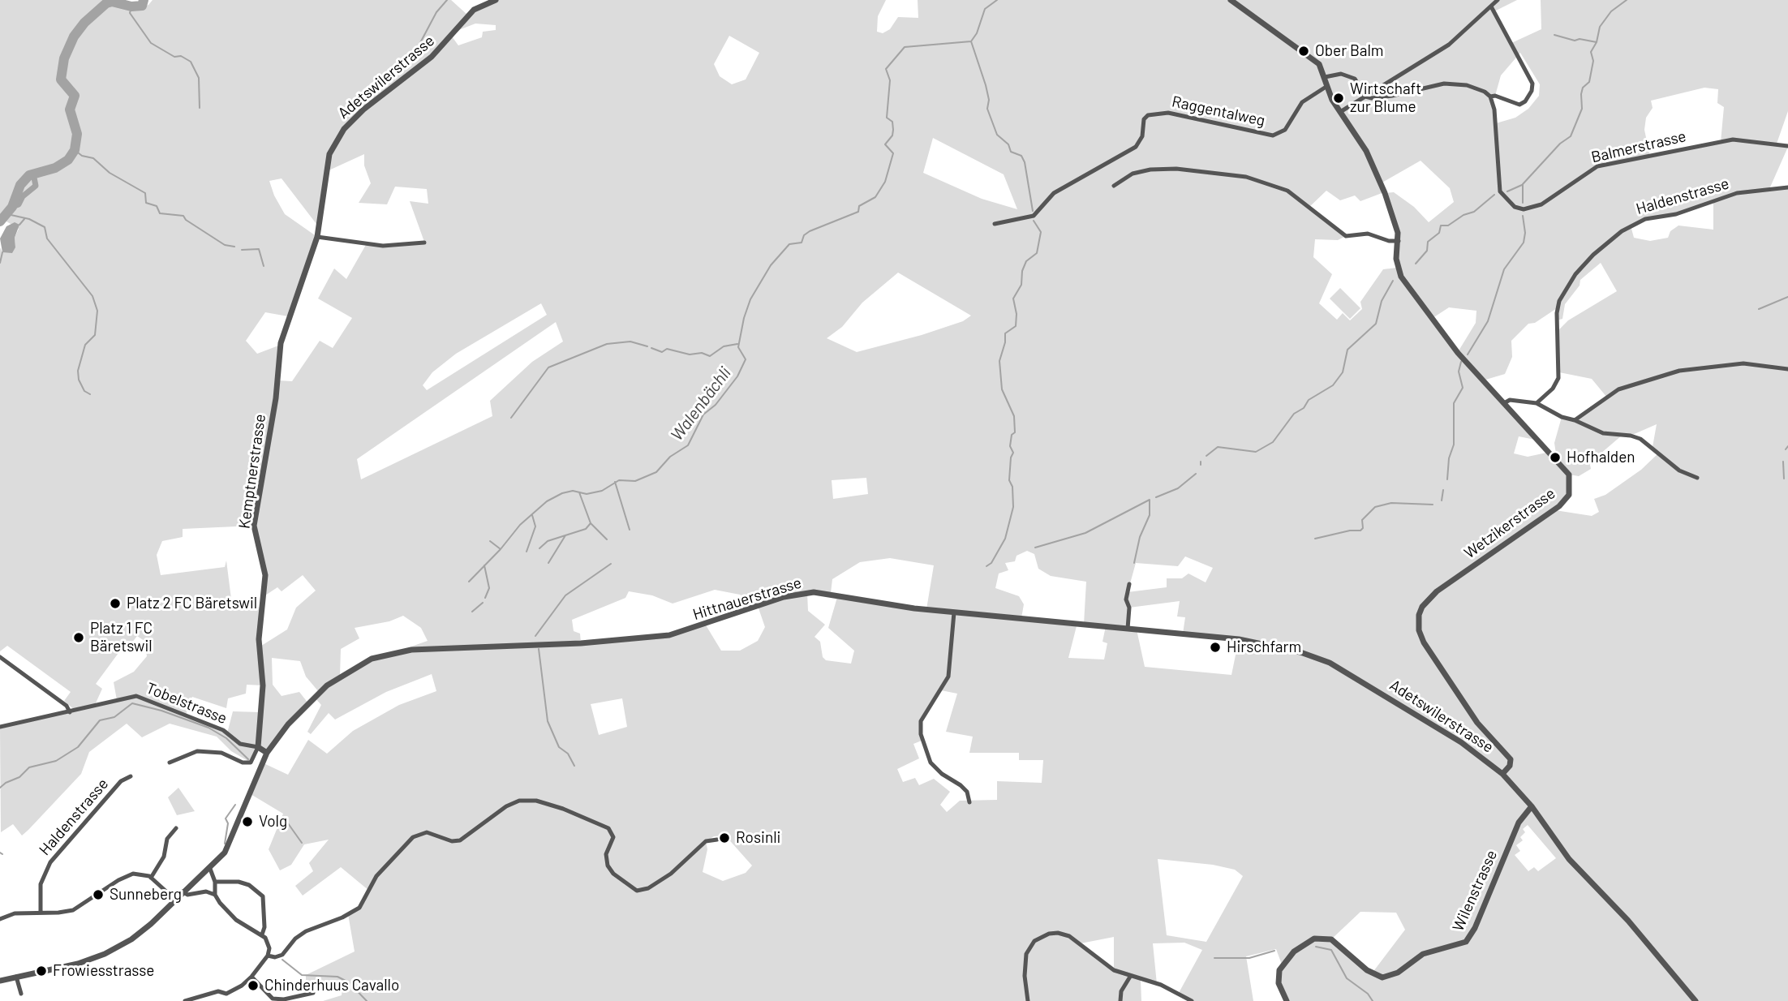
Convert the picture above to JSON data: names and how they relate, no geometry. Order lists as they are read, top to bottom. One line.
{"streets":{"street":["Adetswilerstrasse","Raggentalweg","Balmerstrasse","Haldenstrasse","Kemptnerstrasse","Wetzikerstrasse","Hittnauerstrasse","Tobelstrasse","Wilenstrasse"]},"crossings":[["Adetswilerstrasse","Kemptnerstrasse"],["Adetswilerstrasse","Wetzikerstrasse"],["Adetswilerstrasse","Hittnauerstrasse"],["Raggentalweg","Wetzikerstrasse"],["Kemptnerstrasse","Tobelstrasse"]],"water":["Walenbächli"],"places":["Ober Balm","Wirtschaft zur Blume","Hofhalden","Platz 2 FC Bäretswil","Platz 1 FC Bäretswil","Hirschfarm","Volg","Rosinli","Sunneberg","Frowiesstrasse","Chinderhuus Cavallo"]}
